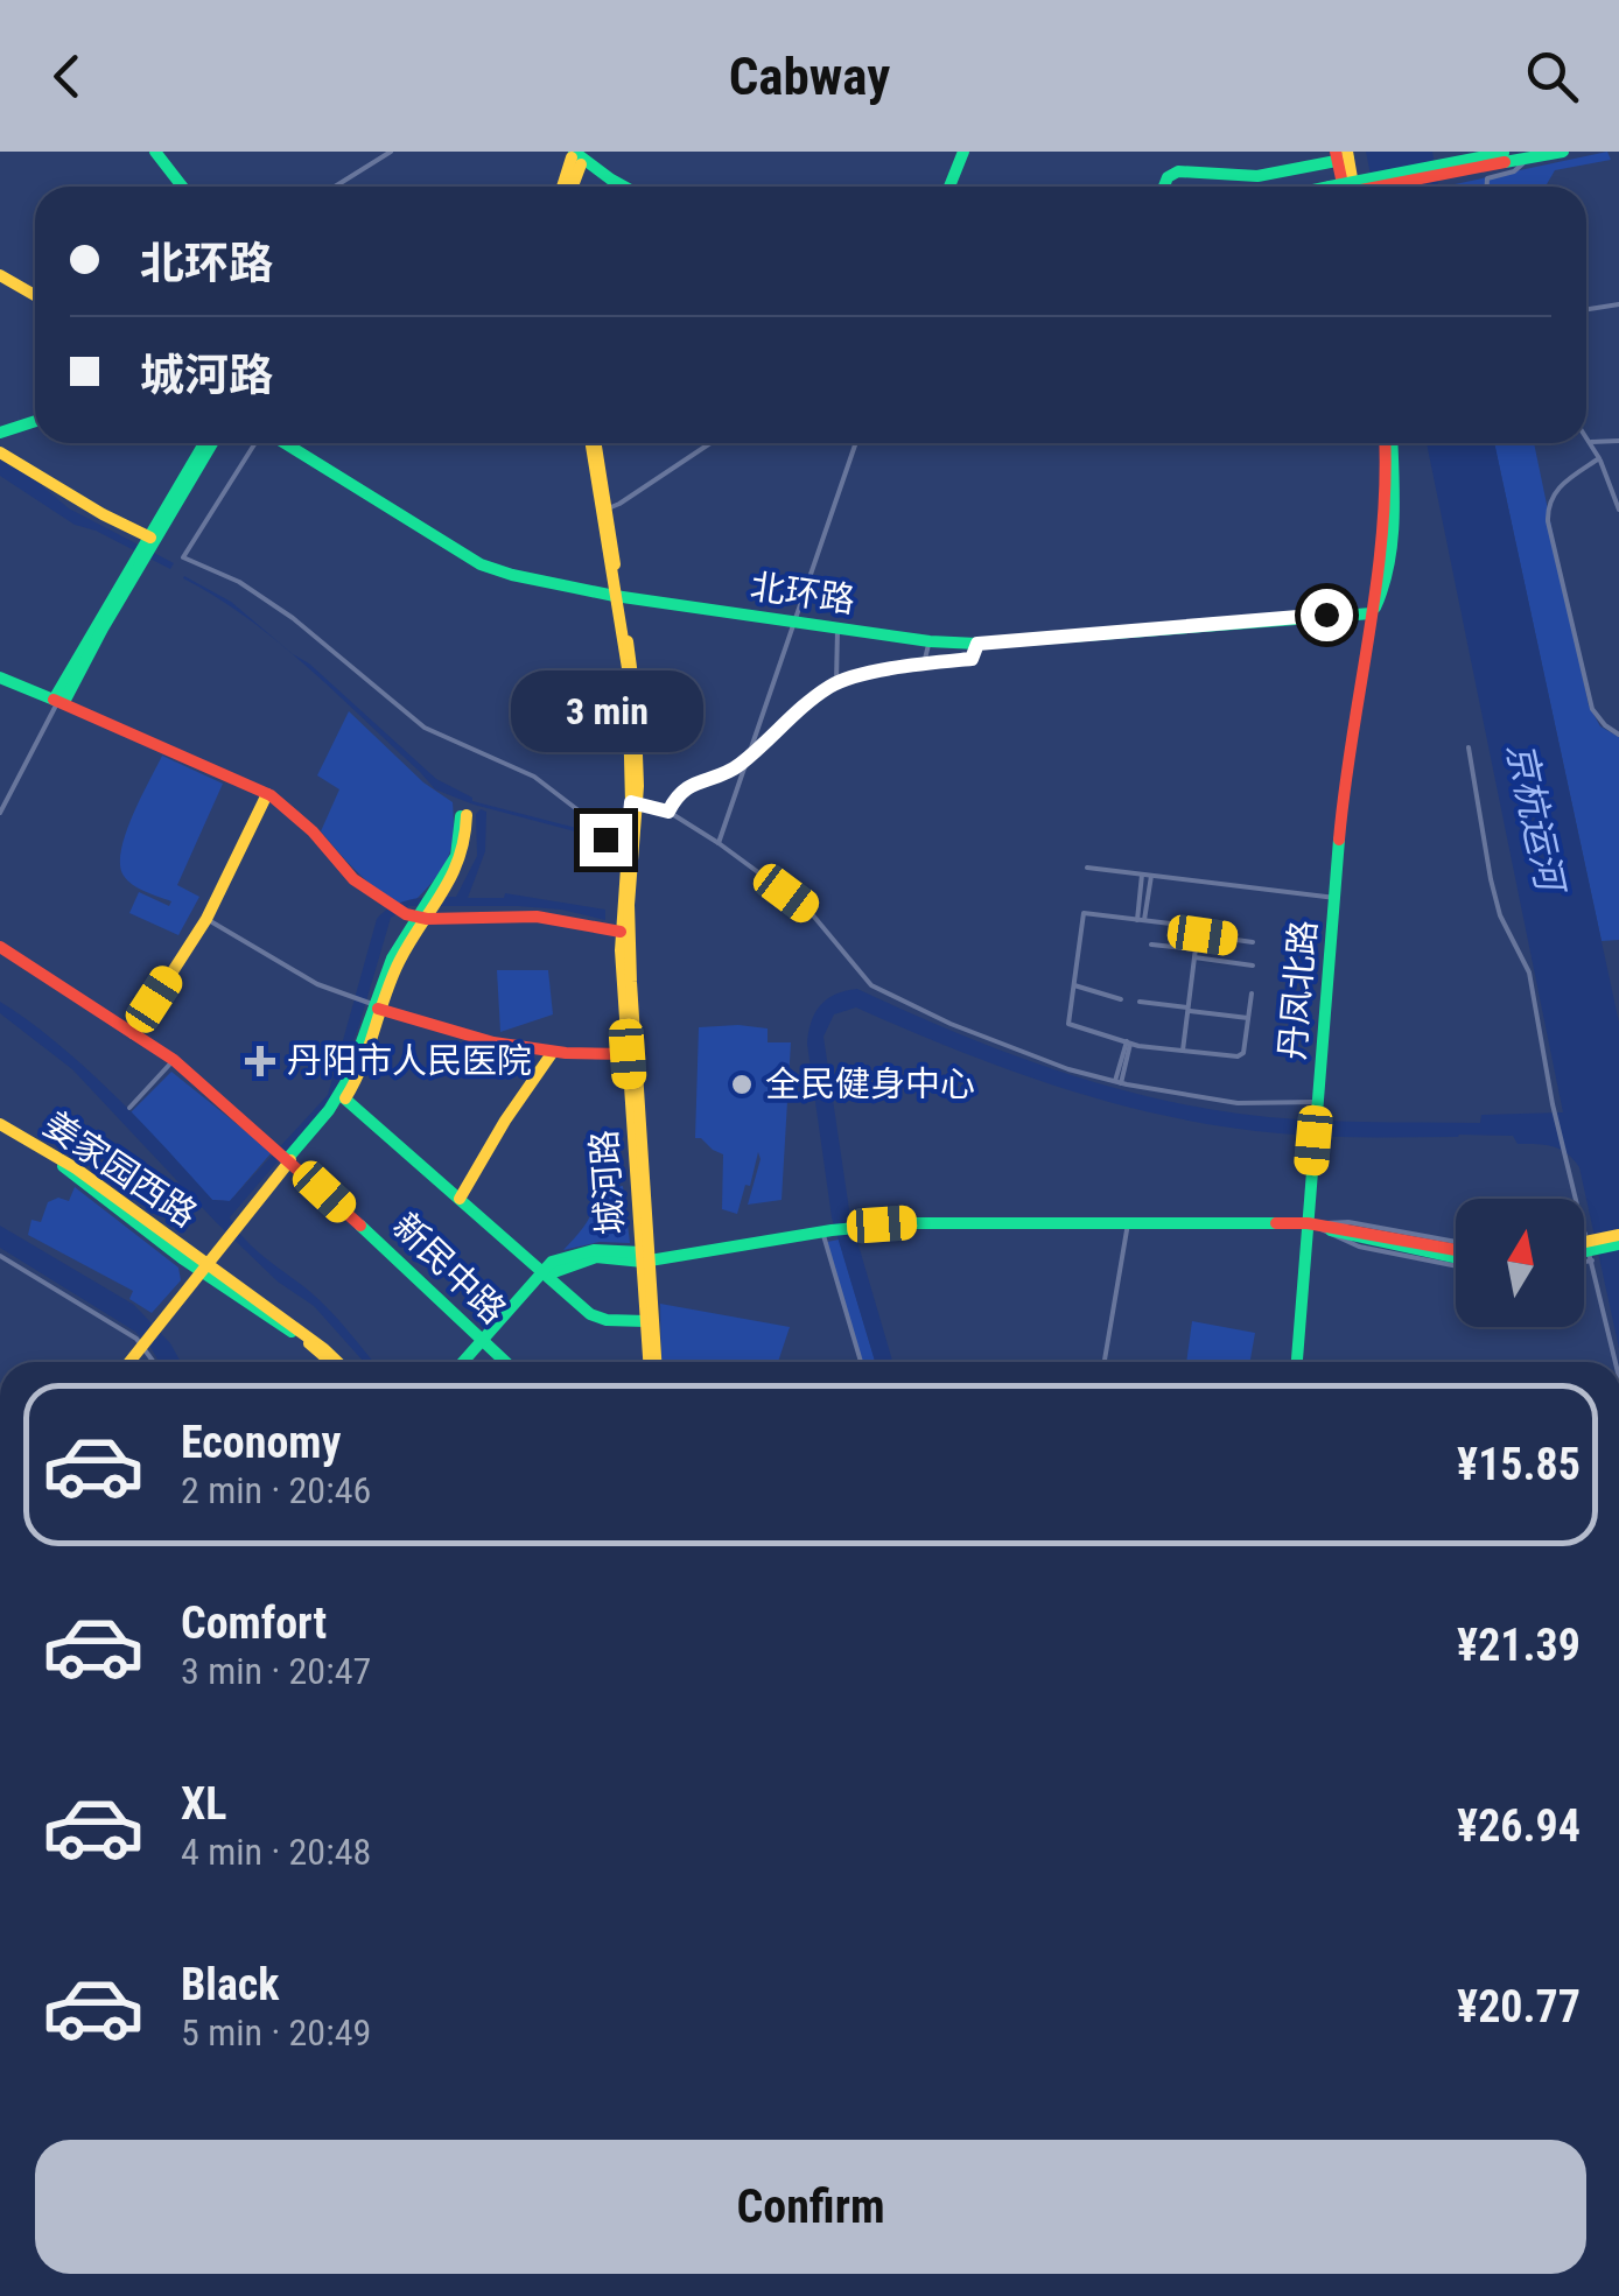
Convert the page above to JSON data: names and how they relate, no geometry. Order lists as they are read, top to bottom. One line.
{"streets":{"main road":["北环路","丹凤北路","姜家园西路","城河路","新民中路"]},"crossings":[["北环路","丹凤北路"],["北环路","城河路"]],"water":["京杭运河"],"places":{"health":["丹阳市人民医院"],"other":["全民健身中心"]},"north":"top","page":{"header":"Cabway","banner":["北环路","城河路"],"bubble":"3 min","list":[{"name":"Economy","note":"2 min · 20:46","value":"¥15.85"},{"name":"Comfort","note":"3 min · 20:47","value":"¥21.39"},{"name":"XL","note":"4 min · 20:48","value":"¥26.94"},{"name":"Black","note":"5 min · 20:49","value":"¥20.77"}],"buttons":"Confirm"}}
